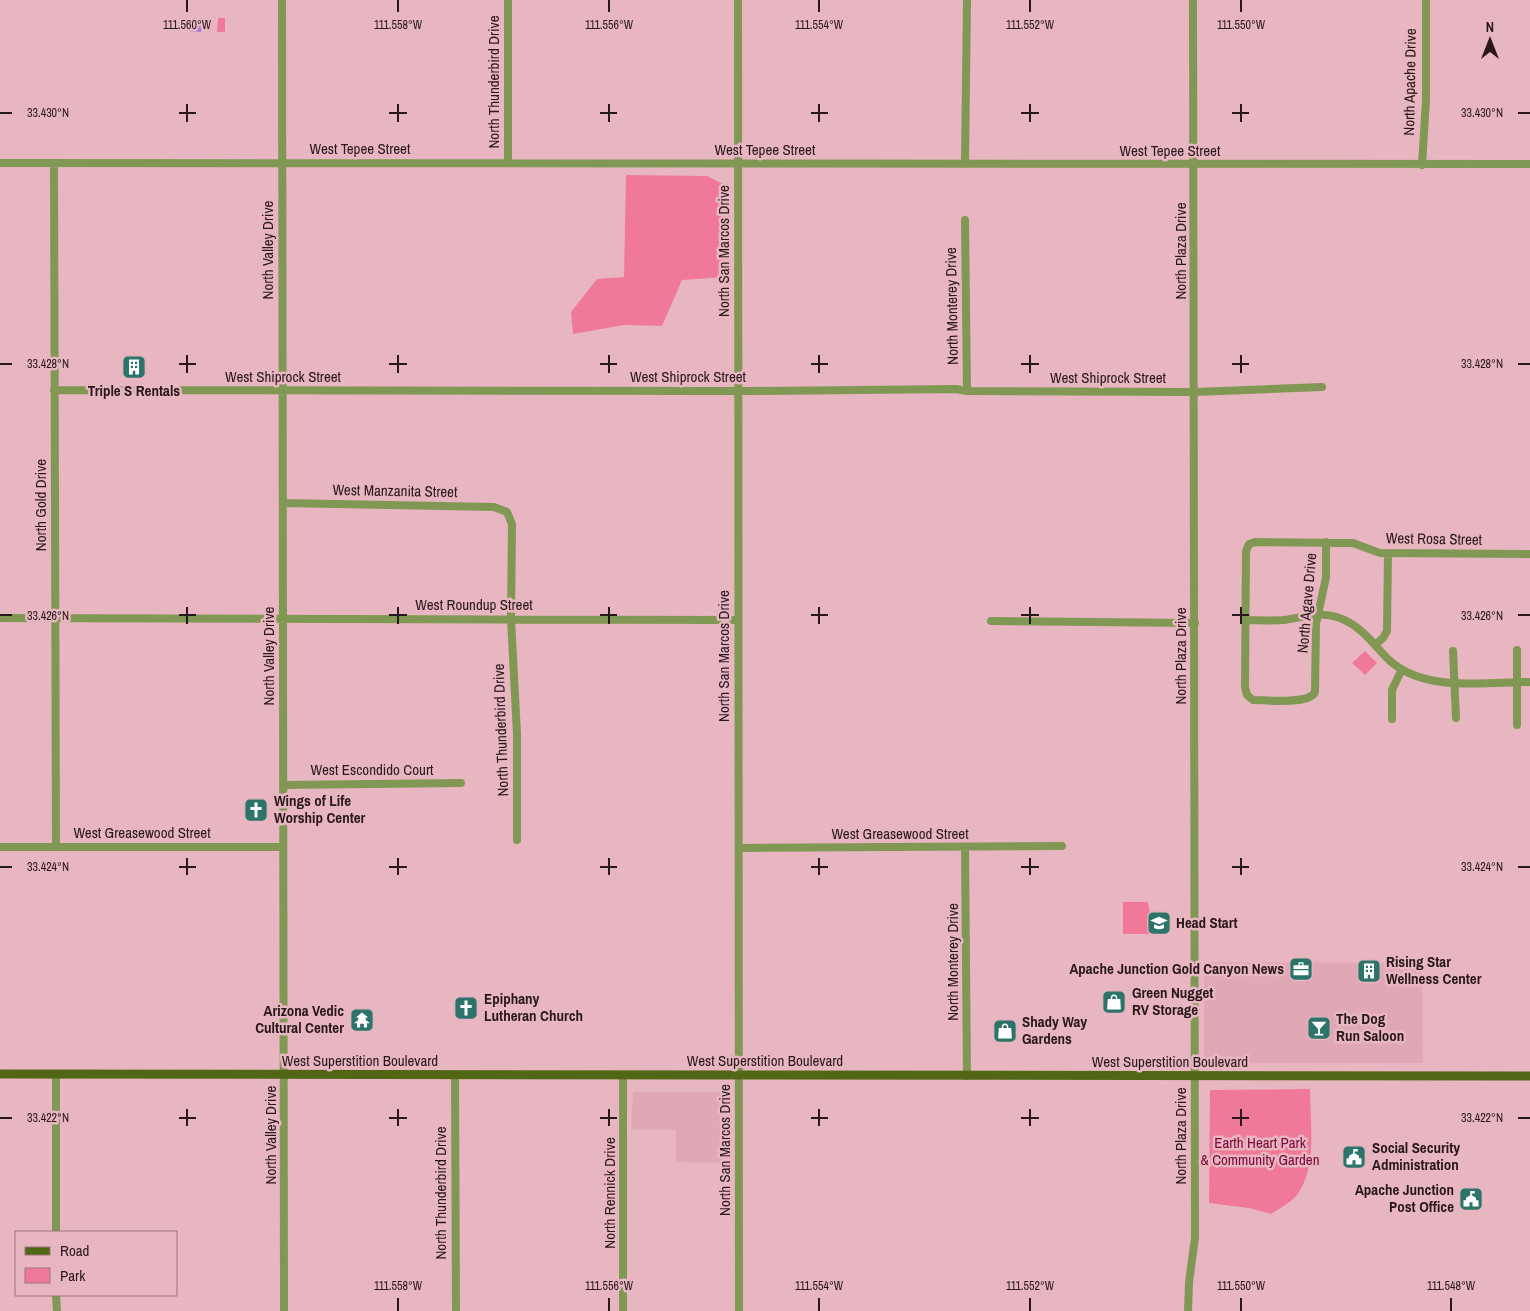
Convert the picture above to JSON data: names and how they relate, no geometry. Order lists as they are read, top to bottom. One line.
{"streets":{"main road":["West Superstition Boulevard"],"street":["North Thunderbird Drive","North Apache Drive","West Tepee Street","North Valley Drive","North San Marcos Drive","North Plaza Drive","North Monterey Drive","West Shiprock Street","West Manzanita Street","North Gold Drive","West Rosa Street","North Agave Drive","West Roundup Street","West Escondido Court","West Greasewood Street","North Rennick Drive"]},"crossings":[["North Thunderbird Drive","West Tepee Street"],["North Thunderbird Drive","West Manzanita Street"],["North Thunderbird Drive","West Roundup Street"],["North Thunderbird Drive","West Superstition Boulevard"],["North Apache Drive","West Tepee Street"],["West Tepee Street","North Valley Drive"],["West Tepee Street","North San Marcos Drive"],["West Tepee Street","North Plaza Drive"],["West Tepee Street","North Gold Drive"],["North Valley Drive","West Shiprock Street"],["North Valley Drive","West Manzanita Street"],["North Valley Drive","West Roundup Street"],["North Valley Drive","West Escondido Court"],["North Valley Drive","West Greasewood Street"],["North Valley Drive","West Superstition Boulevard"],["North San Marcos Drive","West Shiprock Street"],["North San Marcos Drive","West Roundup Street"],["North San Marcos Drive","West Greasewood Street"],["North San Marcos Drive","West Superstition Boulevard"],["North Plaza Drive","West Shiprock Street"],["North Plaza Drive","West Superstition Boulevard"],["North Monterey Drive","West Shiprock Street"],["North Monterey Drive","West Greasewood Street"],["North Monterey Drive","West Superstition Boulevard"],["West Shiprock Street","North Gold Drive"],["North Gold Drive","West Roundup Street"],["North Gold Drive","West Greasewood Street"],["West Rosa Street","North Agave Drive"],["West Superstition Boulevard","North Rennick Drive"]],"parks":["Earth Heart Park & Community Garden"],"places":{"building":["Triple S Rentals","Rising Star Wellness Center"],"church":["Wings of Life Worship Center","Epiphany Lutheran Church"],"school or university":["Head Start"],"office":["Apache Junction Gold Canyon News"],"shop":["Green Nugget RV Storage","Shady Way Gardens"],"temple":["Arizona Vedic Cultural Center"],"bar":["The Dog Run Saloon"],"public building":["Social Security Administration","Apache Junction Post Office"]},"legend":["Road","Park"],"north":"top","coordinates":["111.560°W","111.558°W","111.556°W","111.554°W","111.552°W","111.550°W","33.430°N","33.428°N","33.426°N","33.424°N","33.422°N","111.548°W"]}
